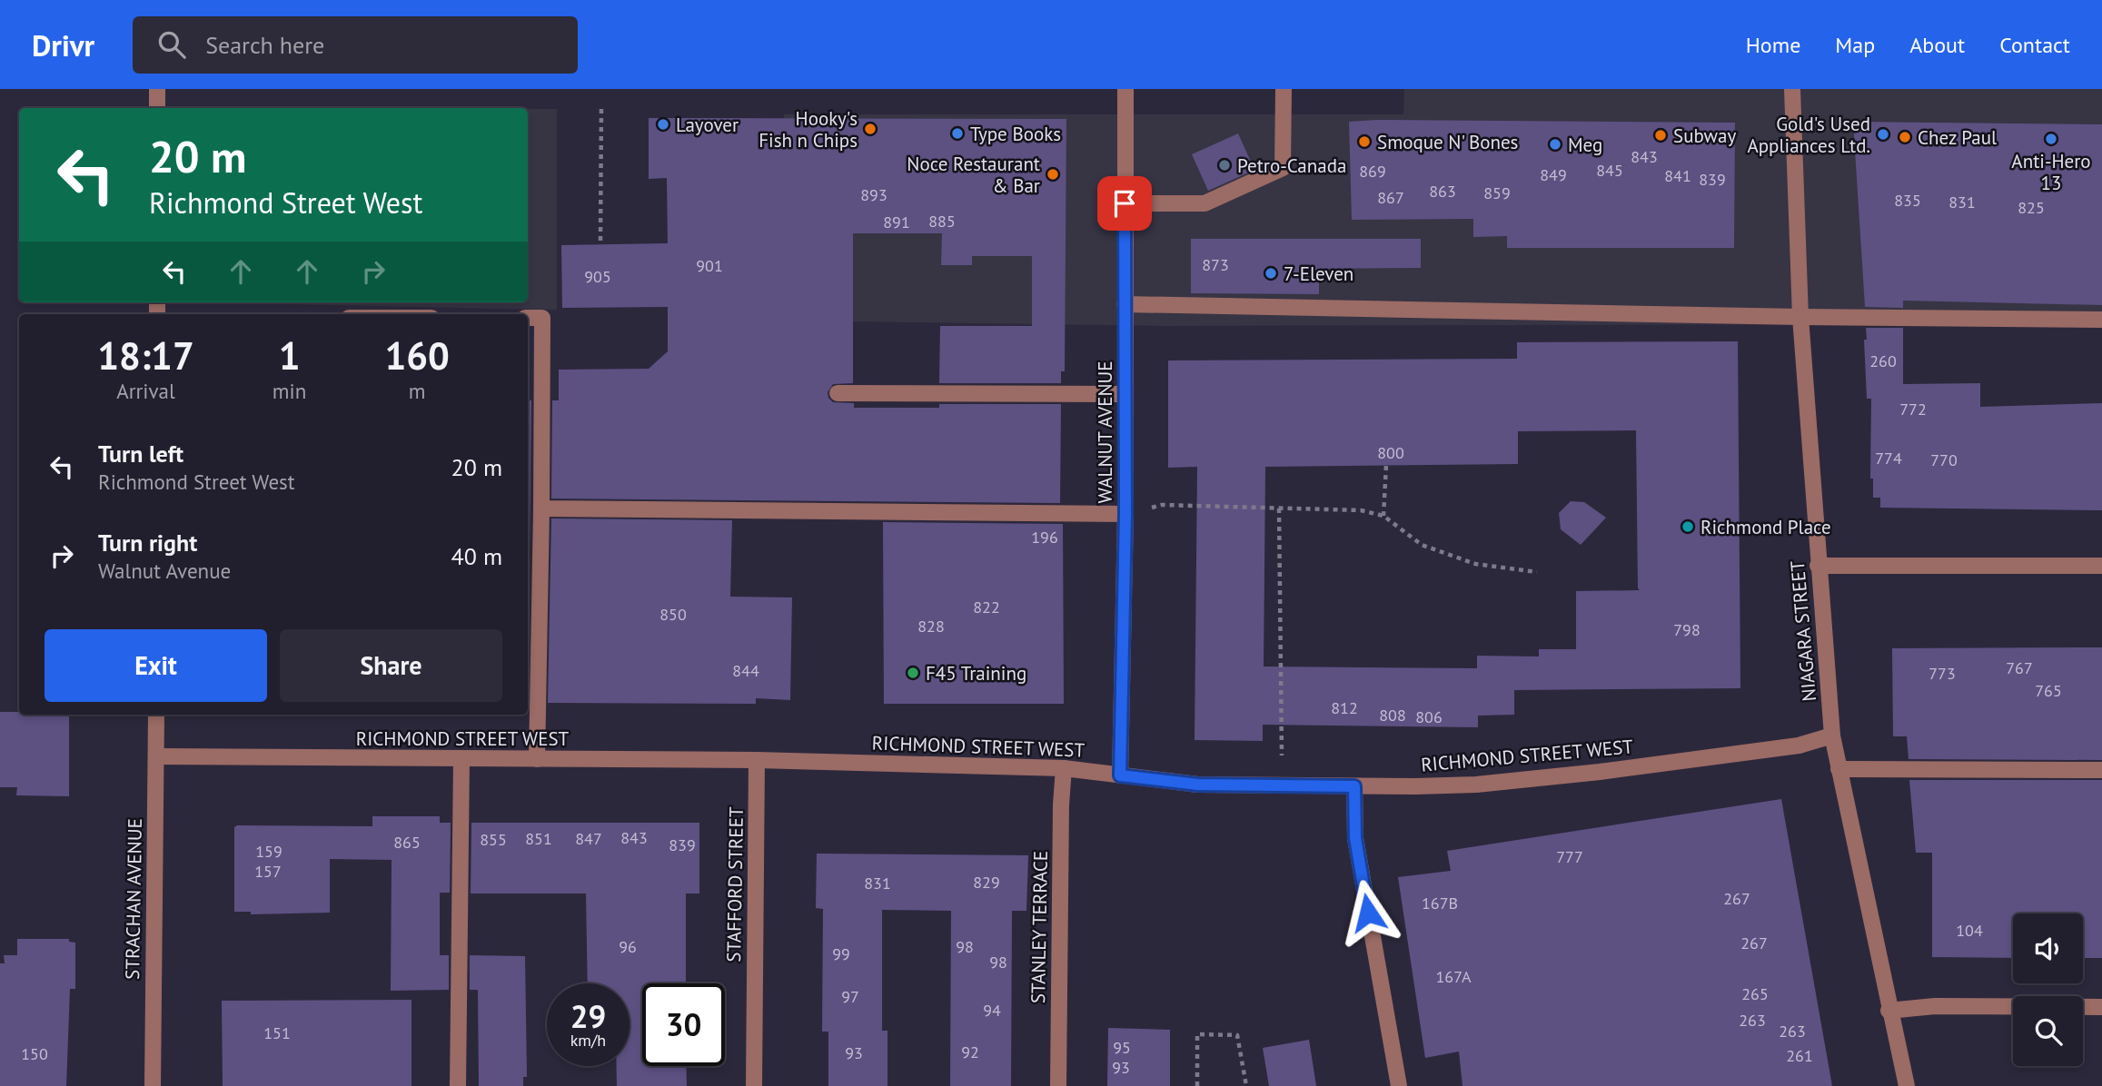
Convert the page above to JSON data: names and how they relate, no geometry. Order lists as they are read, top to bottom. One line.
{"streets":{"street":["WALNUT AVENUE","NIAGARA STREET","RICHMOND STREET WEST","STAFFORD STREET","STRACHAN AVENUE","STANLEY TERRACE"]},"crossings":[["WALNUT AVENUE","RICHMOND STREET WEST"],["NIAGARA STREET","RICHMOND STREET WEST"],["RICHMOND STREET WEST","STAFFORD STREET"],["RICHMOND STREET WEST","STRACHAN AVENUE"],["RICHMOND STREET WEST","STANLEY TERRACE"]],"places":["Layover","Hooky's Fish n Chips","Type Books","Gold's Used Appliances Ltd.","Subway","Chez Paul","Anti-Hero 13","Smoque N' Bones","Meg","Petro-Canada","Noce Restaurant & Bar","7-Eleven","Richmond Place","F45 Training"],"house_numbers":["843","845","869","849","841","839","863","859","893","867","835","831","825","885","891","873","901","905","260","772","800","774","770","196","822","850","828","798","767","844","773","765","812","808","806","843","851","847","855","865","839","159","777","157","829","831","267","167B","104","267","96","98","99","98","167A","265","97","94","263","263","151","95","92","93","150","261","93"],"page":{"header":"Drivr","search":"Search here","nav":["Home","Map","About","Contact"],"turn":["20 m","Richmond Street West"],"eta":["18:17","Arrival","1","min","160","m"],"list":[{"name":"Turn left","note":"Richmond Street West","value":"20 m"},{"name":"Turn right","note":"Walnut Avenue","value":"40 m"}],"buttons":["Exit","Share"],"speed":"29 km/h","limit":"30"}}
